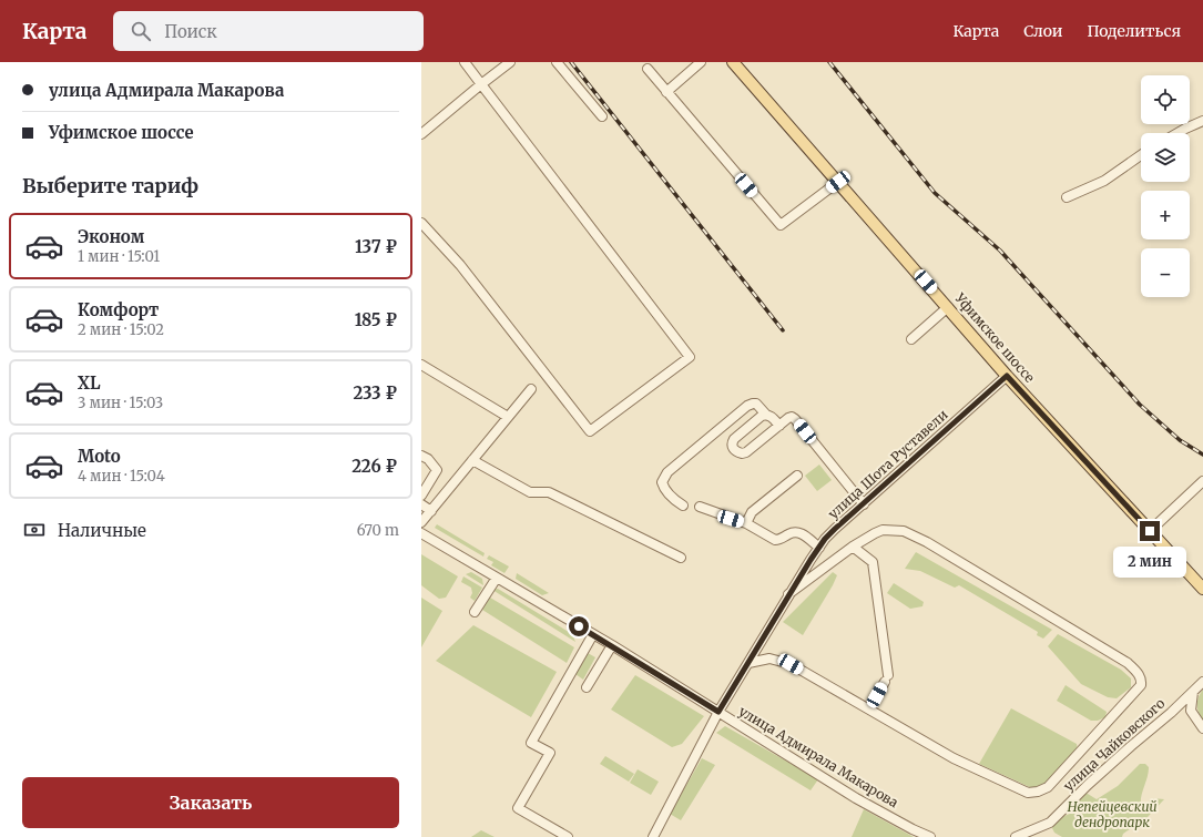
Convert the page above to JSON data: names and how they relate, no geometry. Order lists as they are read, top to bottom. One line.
{"streets":{"main road":["Уфимское шоссе"],"street":["улица Шота Руставели","улица Чайковского","улица Адмирала Макарова"]},"crossings":[["Уфимское шоссе","улица Шота Руставели"],["улица Шота Руставели","улица Адмирала Макарова"]],"parks":["Непейцевский дендропарк"],"page":{"header":"Карта","search":"Поиск","nav":["Карта","Слои","Поделиться"],"banner":["улица Адмирала Макарова","Уфимское шоссе"],"map_buttons":["+","−"],"heading":"Выберите тариф","list":[{"name":"Эконом","note":"1 мин · 15:01","value":"137 ₽"},{"name":"Комфорт","note":"2 мин · 15:02","value":"185 ₽"},{"name":"XL","note":"3 мин · 15:03","value":"233 ₽"},{"name":"Moto","note":"4 мин · 15:04","value":"226 ₽"}],"pay":["Наличные","670 m"],"bubble":"2 мин","buttons":"Заказать"}}
